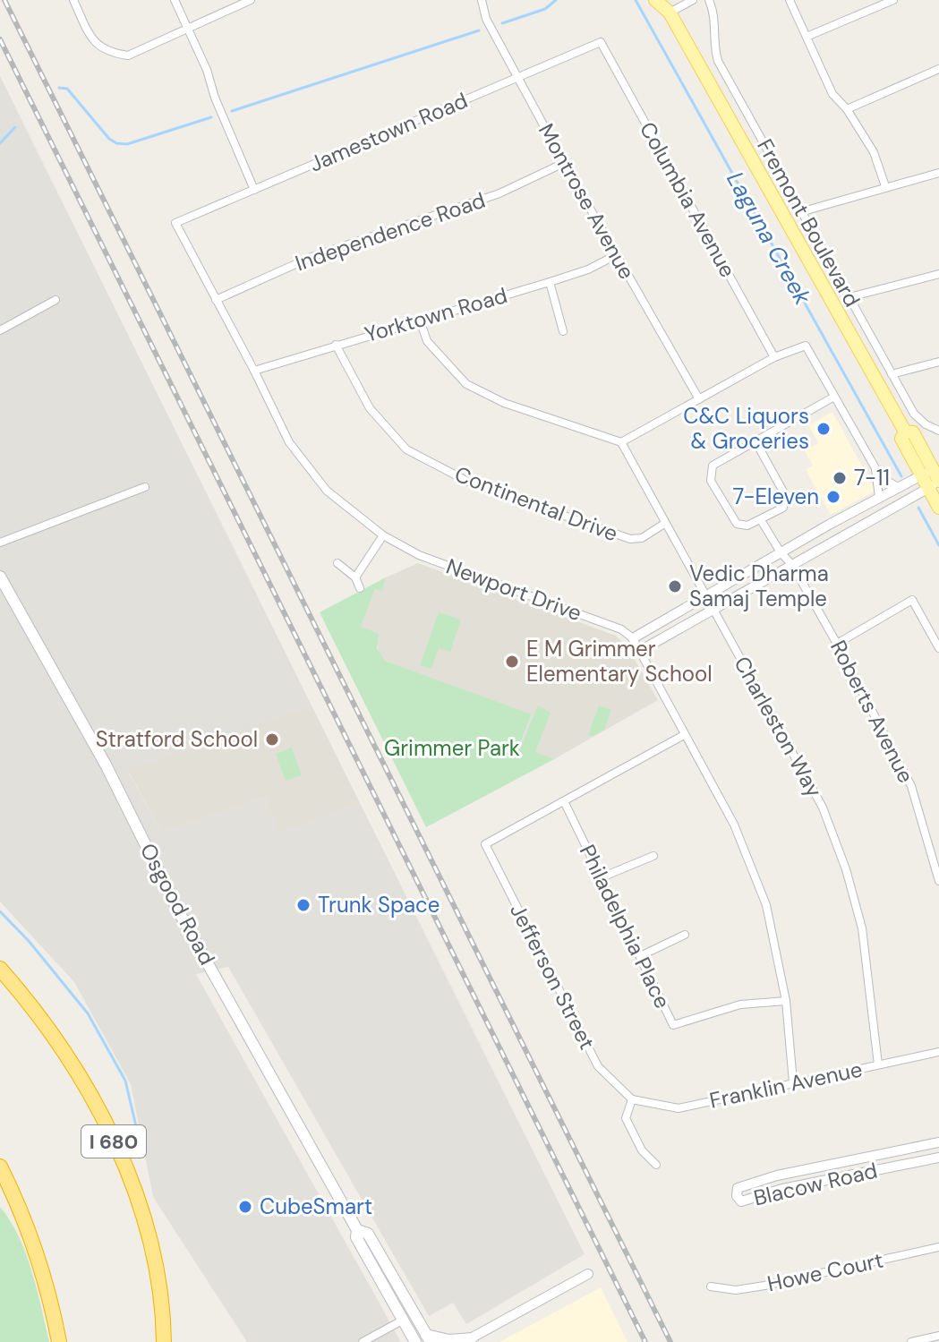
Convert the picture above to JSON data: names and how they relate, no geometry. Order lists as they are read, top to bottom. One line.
{"streets":{"highway":["I 680"],"main road":["Fremont Boulevard","Osgood Road"],"street":["Jamestown Road","Columbia Avenue","Montrose Avenue","Independence Road","Yorktown Road","Continental Drive","Newport Drive","Roberts Avenue","Charleston Way","Philadelphia Place","Jefferson Street","Franklin Avenue","Blacow Road","Howe Court"]},"crossings":[["Jamestown Road","Columbia Avenue"],["Jamestown Road","Montrose Avenue"],["Jamestown Road","Newport Drive"],["Montrose Avenue","Independence Road"],["Montrose Avenue","Yorktown Road"],["Independence Road","Newport Drive"],["Yorktown Road","Continental Drive"],["Yorktown Road","Newport Drive"],["Continental Drive","Charleston Way"],["Charleston Way","Franklin Avenue"],["Philadelphia Place","Jefferson Street"],["Jefferson Street","Franklin Avenue"]],"water":["Laguna Creek"],"parks":["Grimmer Park"],"places":["C&C Liquors & Groceries","7-11","7-Eleven","Vedic Dharma Samaj Temple","E M Grimmer Elementary School","Stratford School","Trunk Space","CubeSmart"]}
